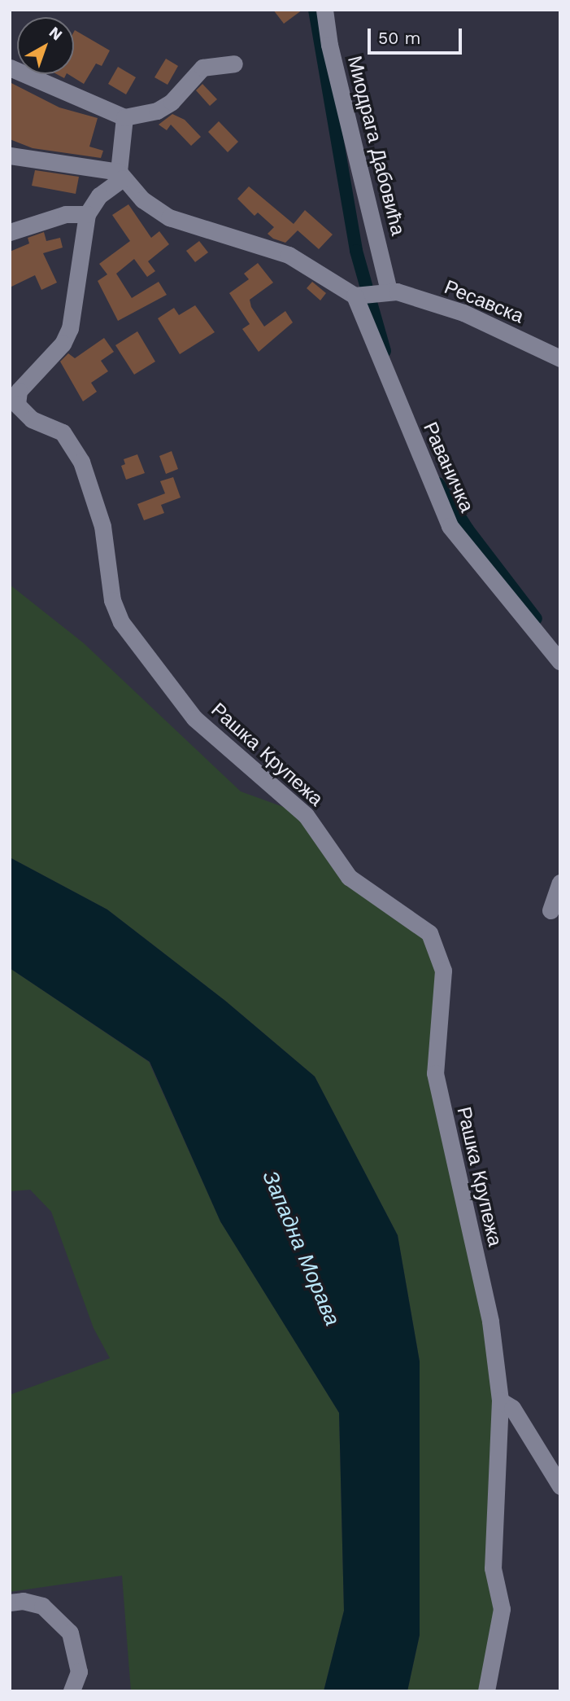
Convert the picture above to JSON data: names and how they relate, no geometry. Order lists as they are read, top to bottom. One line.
{"streets":{"street":["Миодрага Дабовића","Ресавска","Раваничка","Рашка Крупежа"]},"crossings":[["Миодрага Дабовића","Ресавска"],["Миодрага Дабовића","Раваничка"],["Ресавска","Раваничка"],["Ресавска","Рашка Крупежа"]],"water":["Западна Морава"],"scale_bar":"50 m","north":"top right"}
